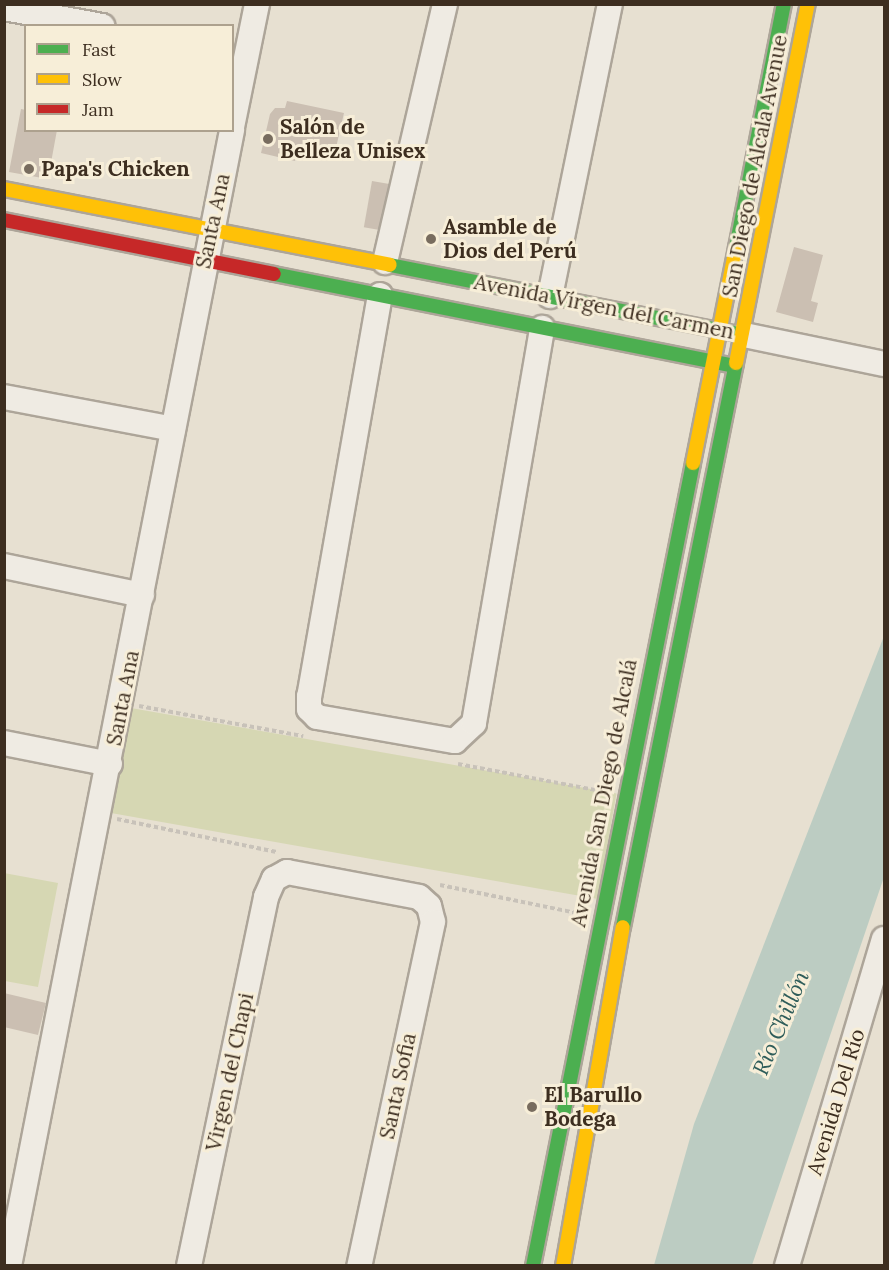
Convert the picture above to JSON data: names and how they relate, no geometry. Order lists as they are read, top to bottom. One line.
{"streets":{"main road":["San Diego de Alcala Avenue","Avenida Vírgen del Carmen","Avenida San Diego de Alcalá"],"street":["Santa Ana","Virgen del Chapi","Santa Sofia","Avenida Del Río"]},"crossings":[["San Diego de Alcala Avenue","Avenida Vírgen del Carmen"],["San Diego de Alcala Avenue","Avenida San Diego de Alcalá"],["Santa Ana","Avenida Vírgen del Carmen"],["Avenida Vírgen del Carmen","Avenida San Diego de Alcalá"],["Virgen del Chapi","Santa Sofia"]],"water":["Río Chillón"],"places":["Salón de Belleza Unisex","Papa's Chicken","Asamble de Dios del Perú","El Barullo Bodega"],"legend":["Fast","Slow","Jam"]}
